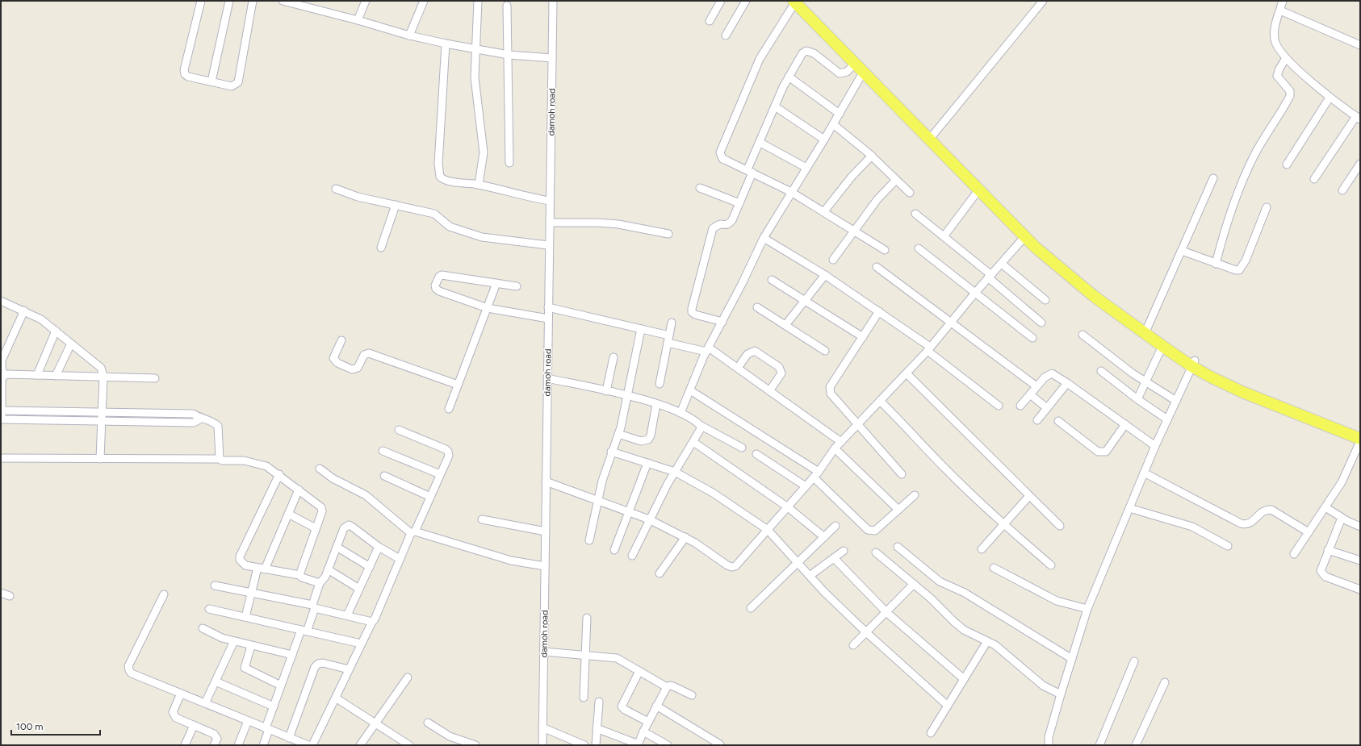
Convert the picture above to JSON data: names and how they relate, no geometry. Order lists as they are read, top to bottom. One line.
{"streets":{"street":["damoh road"]},"scale_bar":"100 m"}
